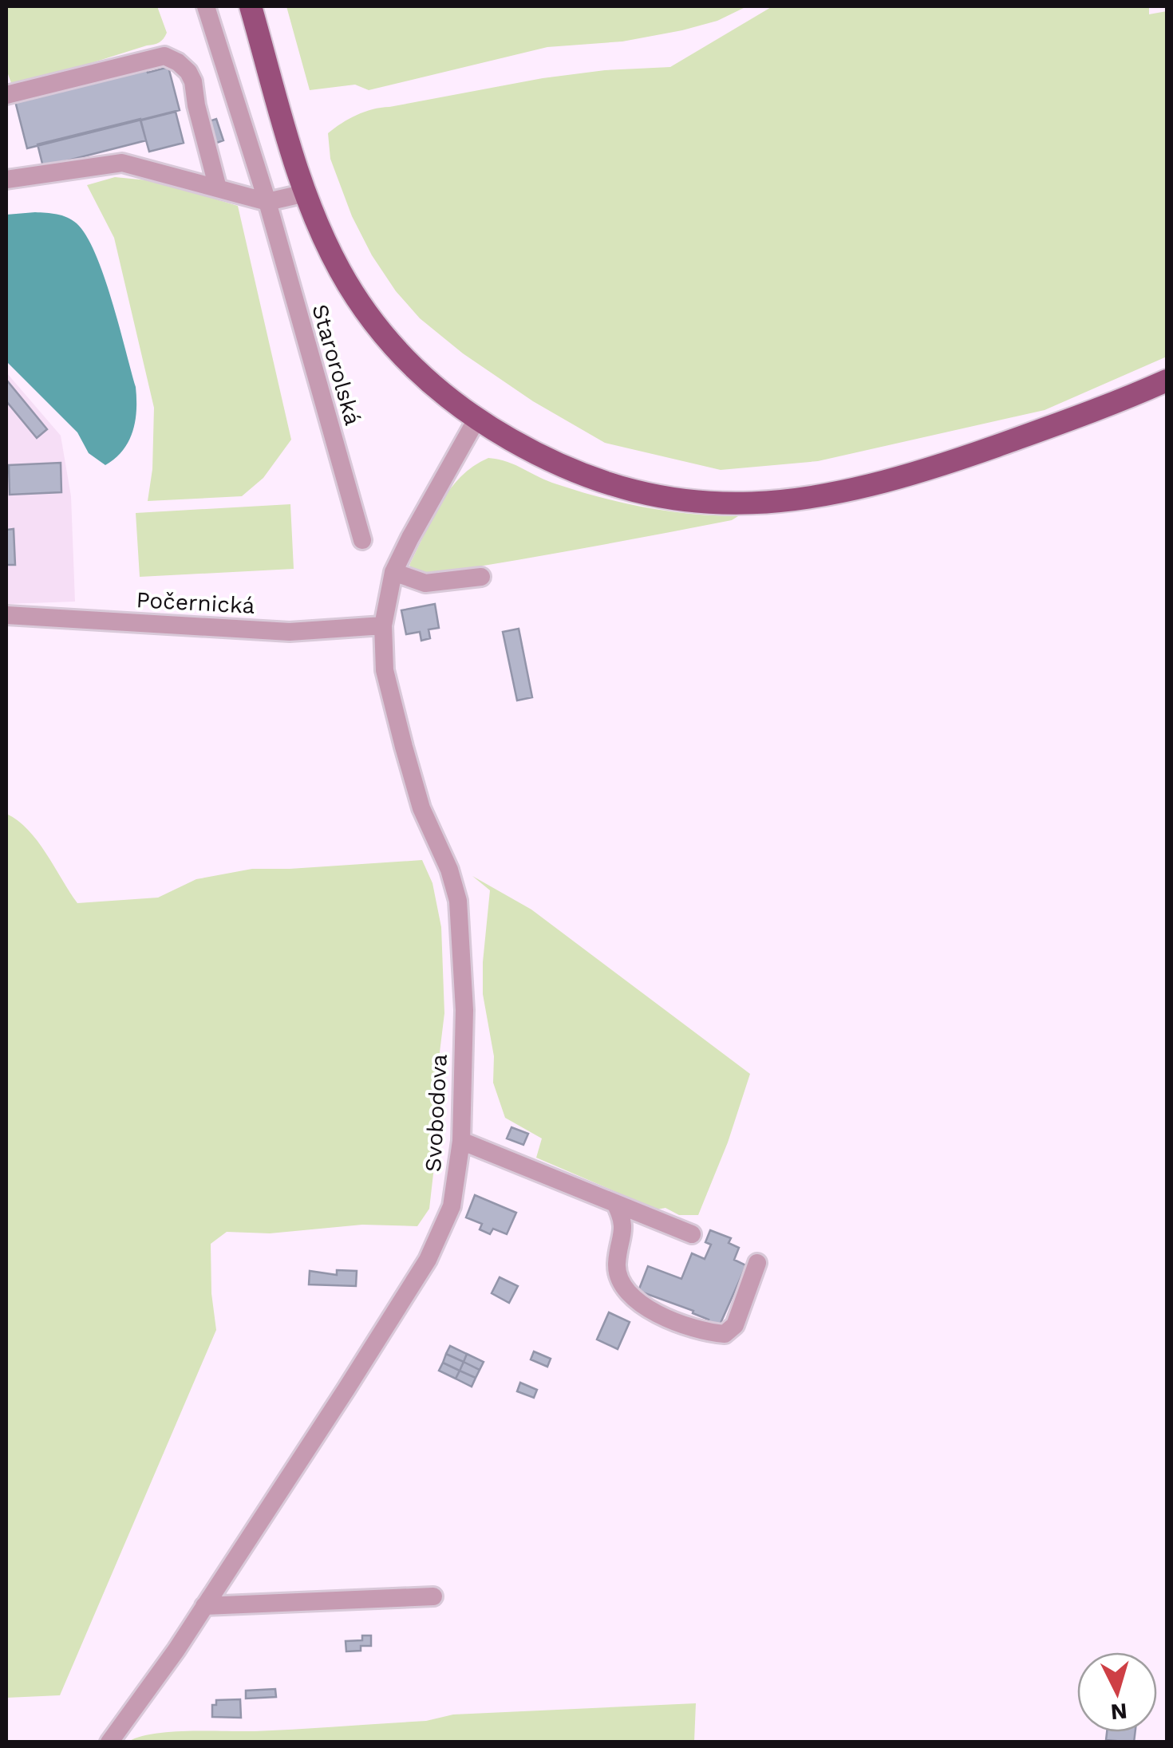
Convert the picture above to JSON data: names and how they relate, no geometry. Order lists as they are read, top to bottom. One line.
{"streets":{"street":["Starorolská","Počernická","Svobodova"]},"crossings":[["Počernická","Svobodova"]],"north":"bottom"}
